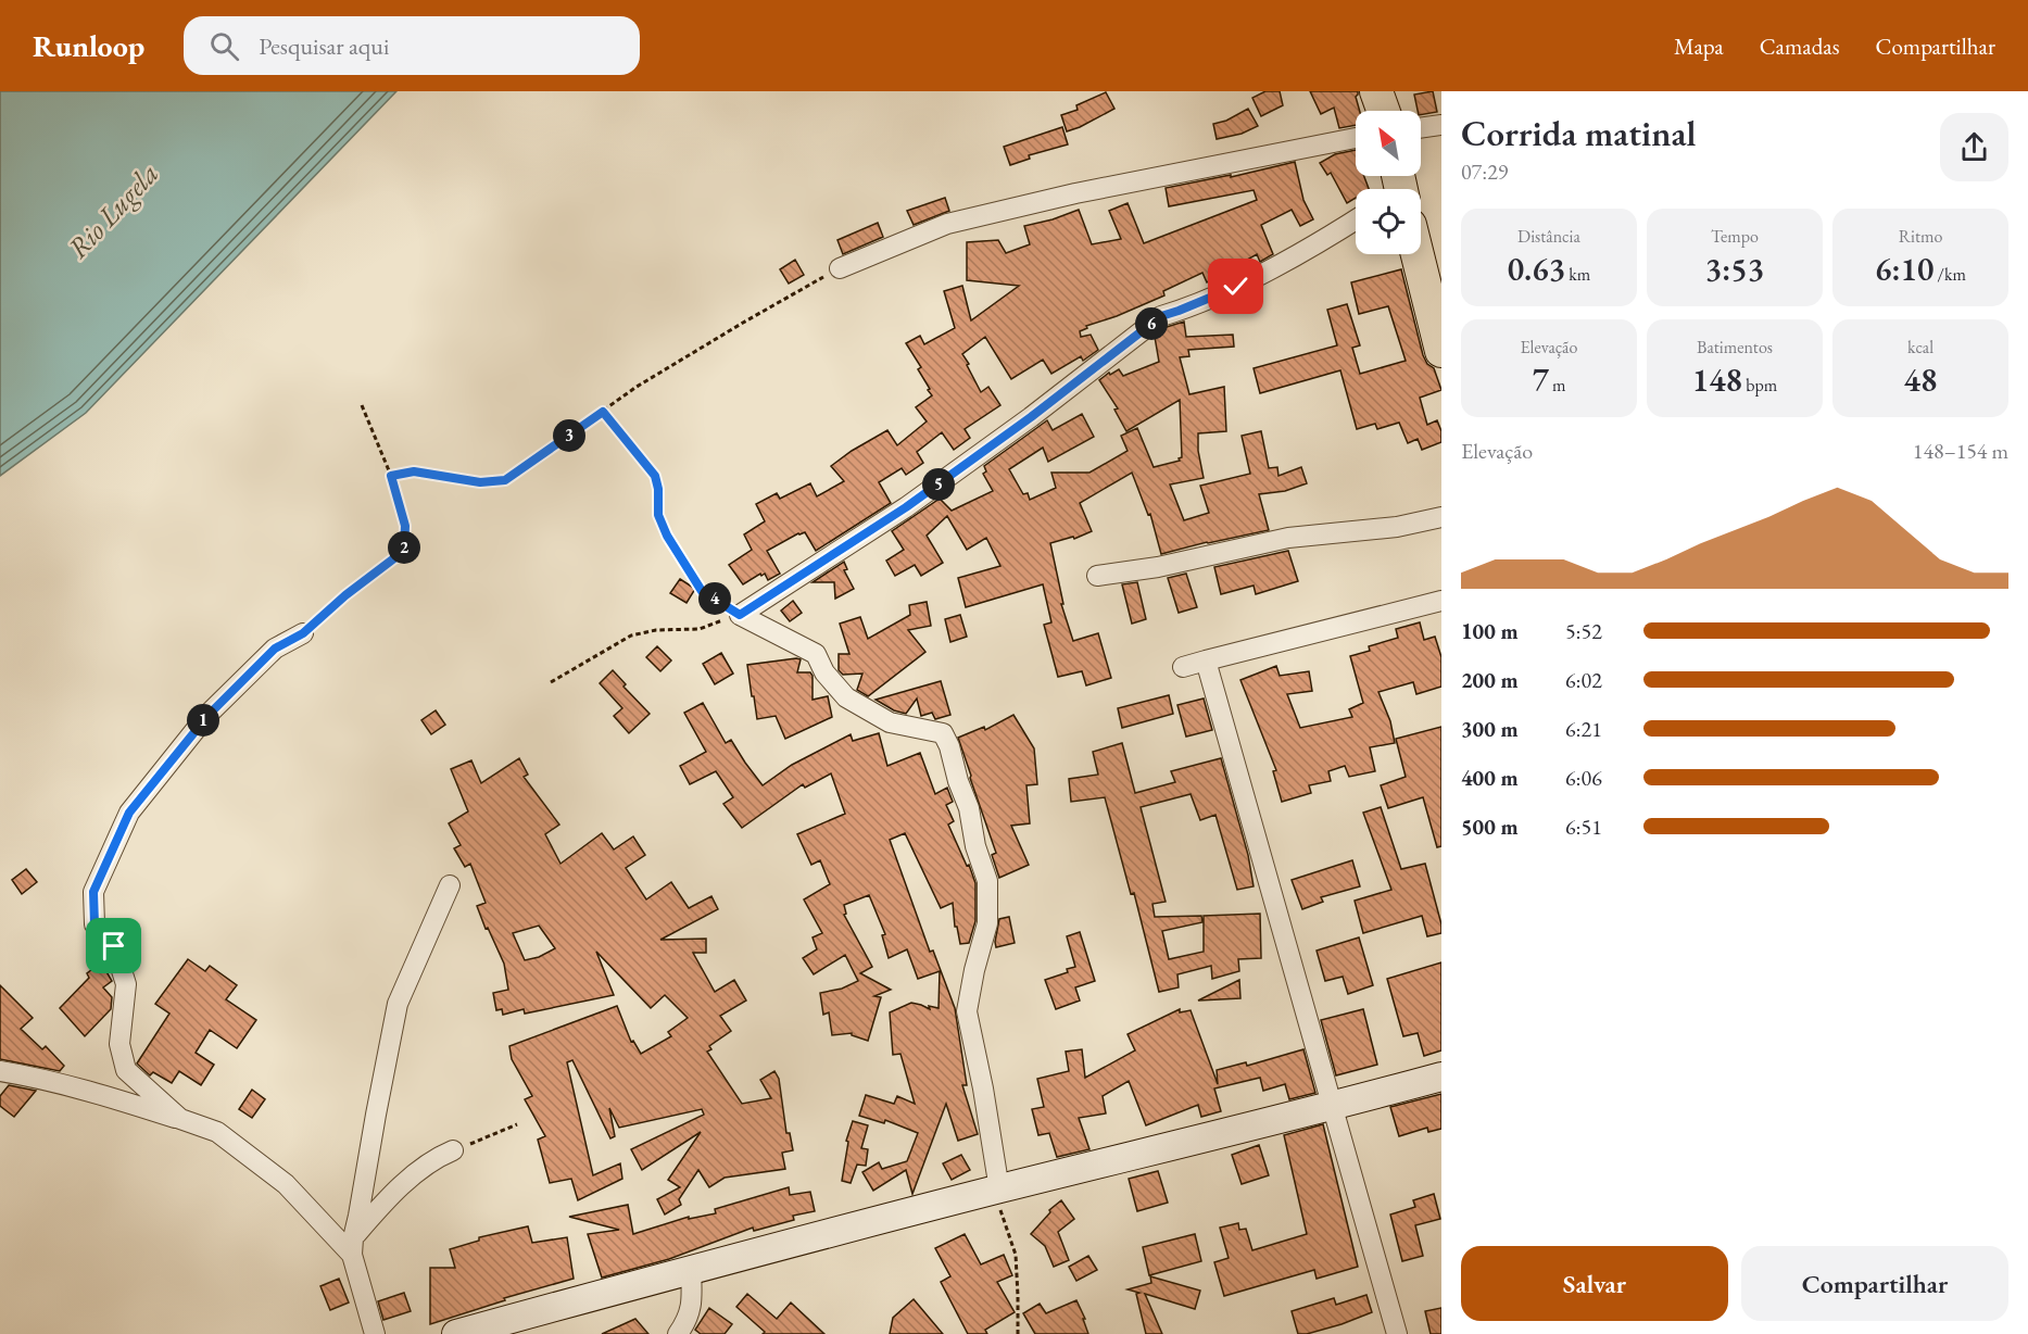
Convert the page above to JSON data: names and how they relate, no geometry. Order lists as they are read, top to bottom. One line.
{"water":["Rio Lugela"],"north":"top left","page":{"header":"Runloop","search":"Pesquisar aqui","nav":["Mapa","Camadas","Compartilhar"],"heading":["Corrida matinal","07:29"],"stats":[["Distância","0.63 km"],["Tempo","3:53"],["Ritmo","6:10 /km"],["Elevação","7 m"],["Batimentos","148 bpm"],["kcal","48"]],"pins":["6","3","5","2","4","1"],"chart":["Elevação","148–154 m"],"list":[{"name":"100 m","note":"5:52"},{"name":"200 m","note":"6:02"},{"name":"300 m","note":"6:21"},{"name":"400 m","note":"6:06"},{"name":"500 m","note":"6:51"}],"buttons":["Salvar","Compartilhar"]}}
